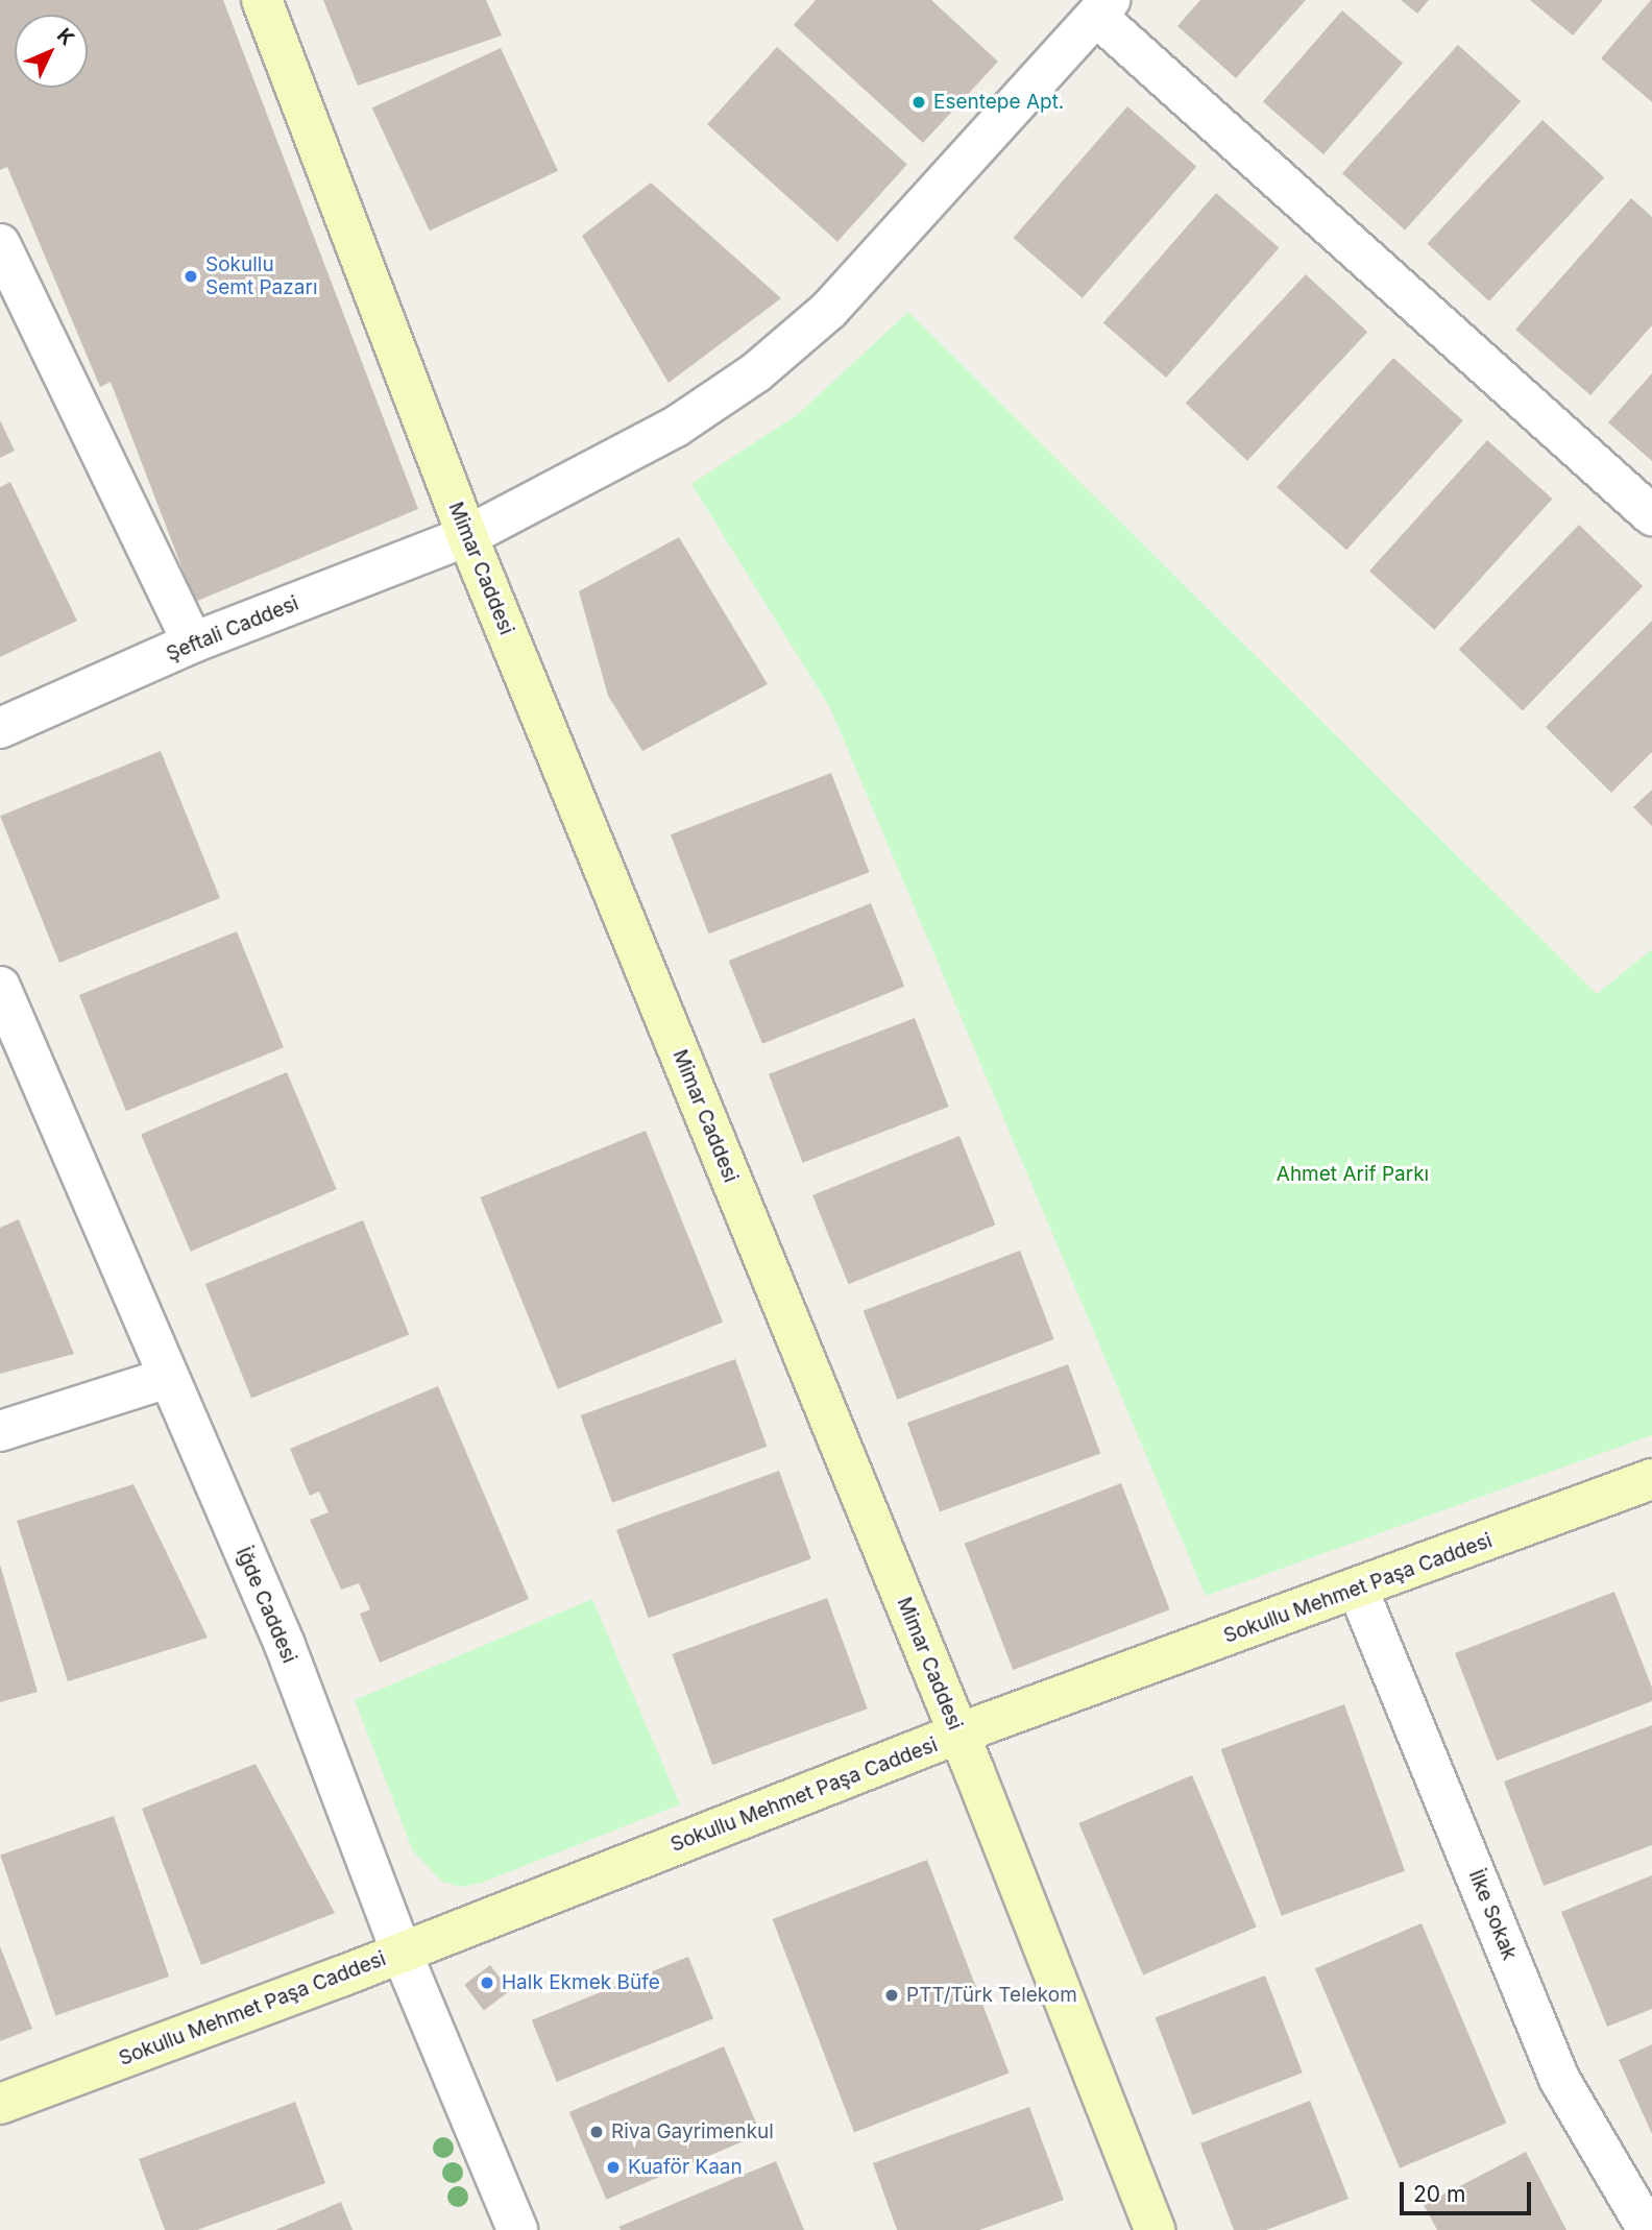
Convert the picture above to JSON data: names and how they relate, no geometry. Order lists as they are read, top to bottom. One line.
{"streets":{"main road":["Mimar Caddesi","Sokullu Mehmet Paşa Caddesi"],"street":["Şeftali Caddesi","İğde Caddesi","İlke Sokak"]},"crossings":[["Mimar Caddesi","Şeftali Caddesi"],["Mimar Caddesi","Sokullu Mehmet Paşa Caddesi"],["Sokullu Mehmet Paşa Caddesi","İğde Caddesi"],["Sokullu Mehmet Paşa Caddesi","İlke Sokak"]],"parks":["Ahmet Arif Parkı"],"places":["Esentepe Apt.","Sokullu Semt Pazarı","Halk Ekmek Büfe","PTT/Türk Telekom","Riva Gayrimenkul","Kuaför Kaan"],"scale_bar":"20 m","north":"top right"}
